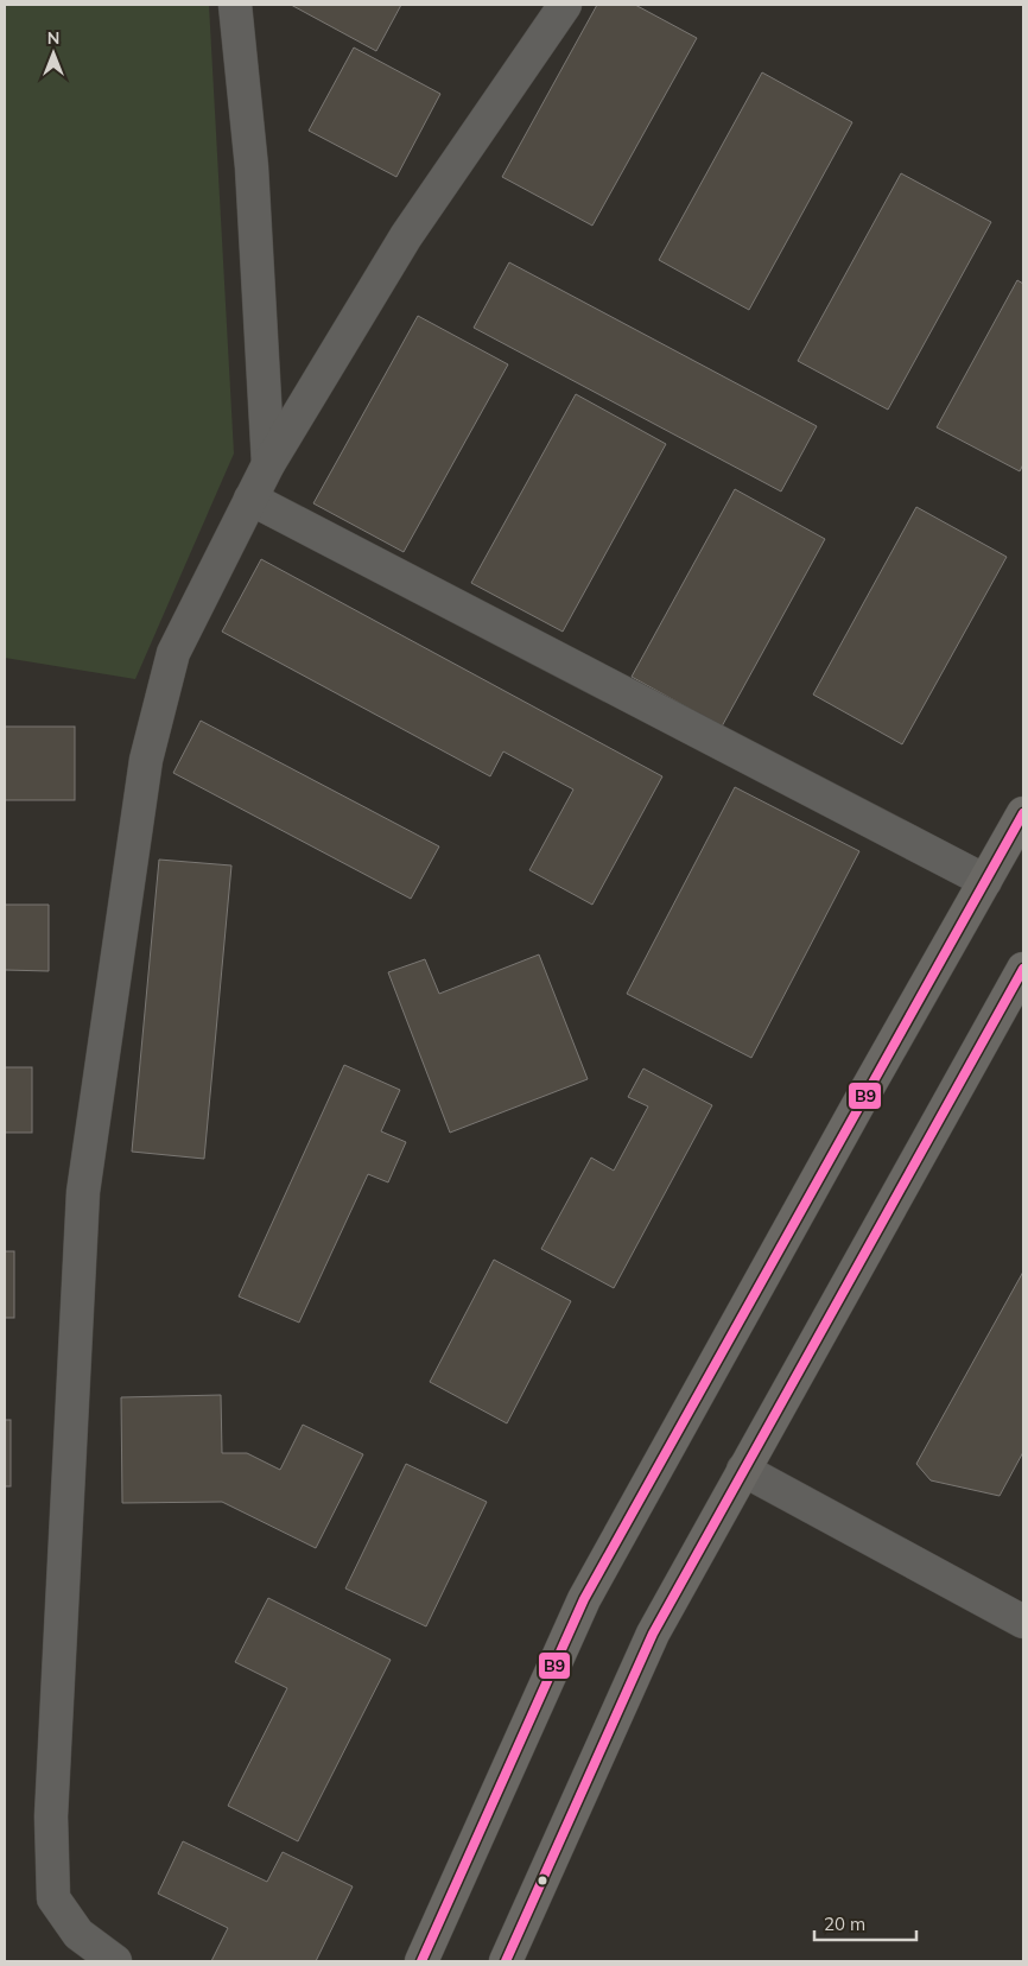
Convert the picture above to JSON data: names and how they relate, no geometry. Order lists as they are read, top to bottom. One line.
{"lines":["transit line B9"],"scale_bar":"20 m","north":"top"}
